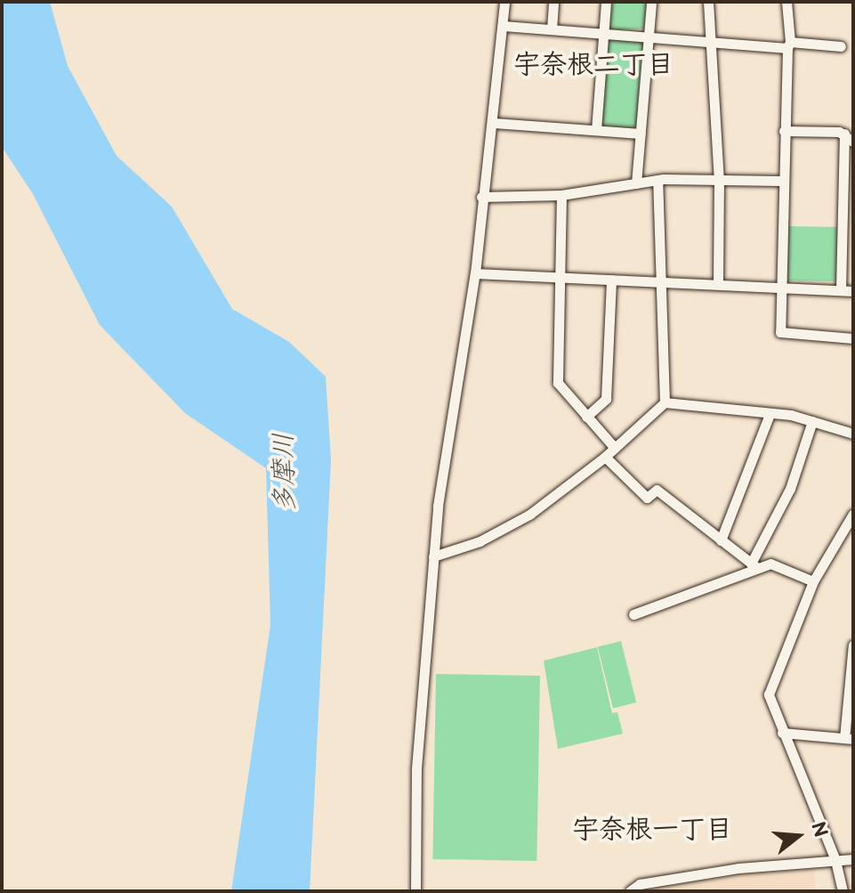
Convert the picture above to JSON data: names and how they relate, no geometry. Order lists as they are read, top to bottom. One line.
{"districts":["宇奈根二丁目","宇奈根一丁目"],"water":["多摩川"],"north":"right"}
